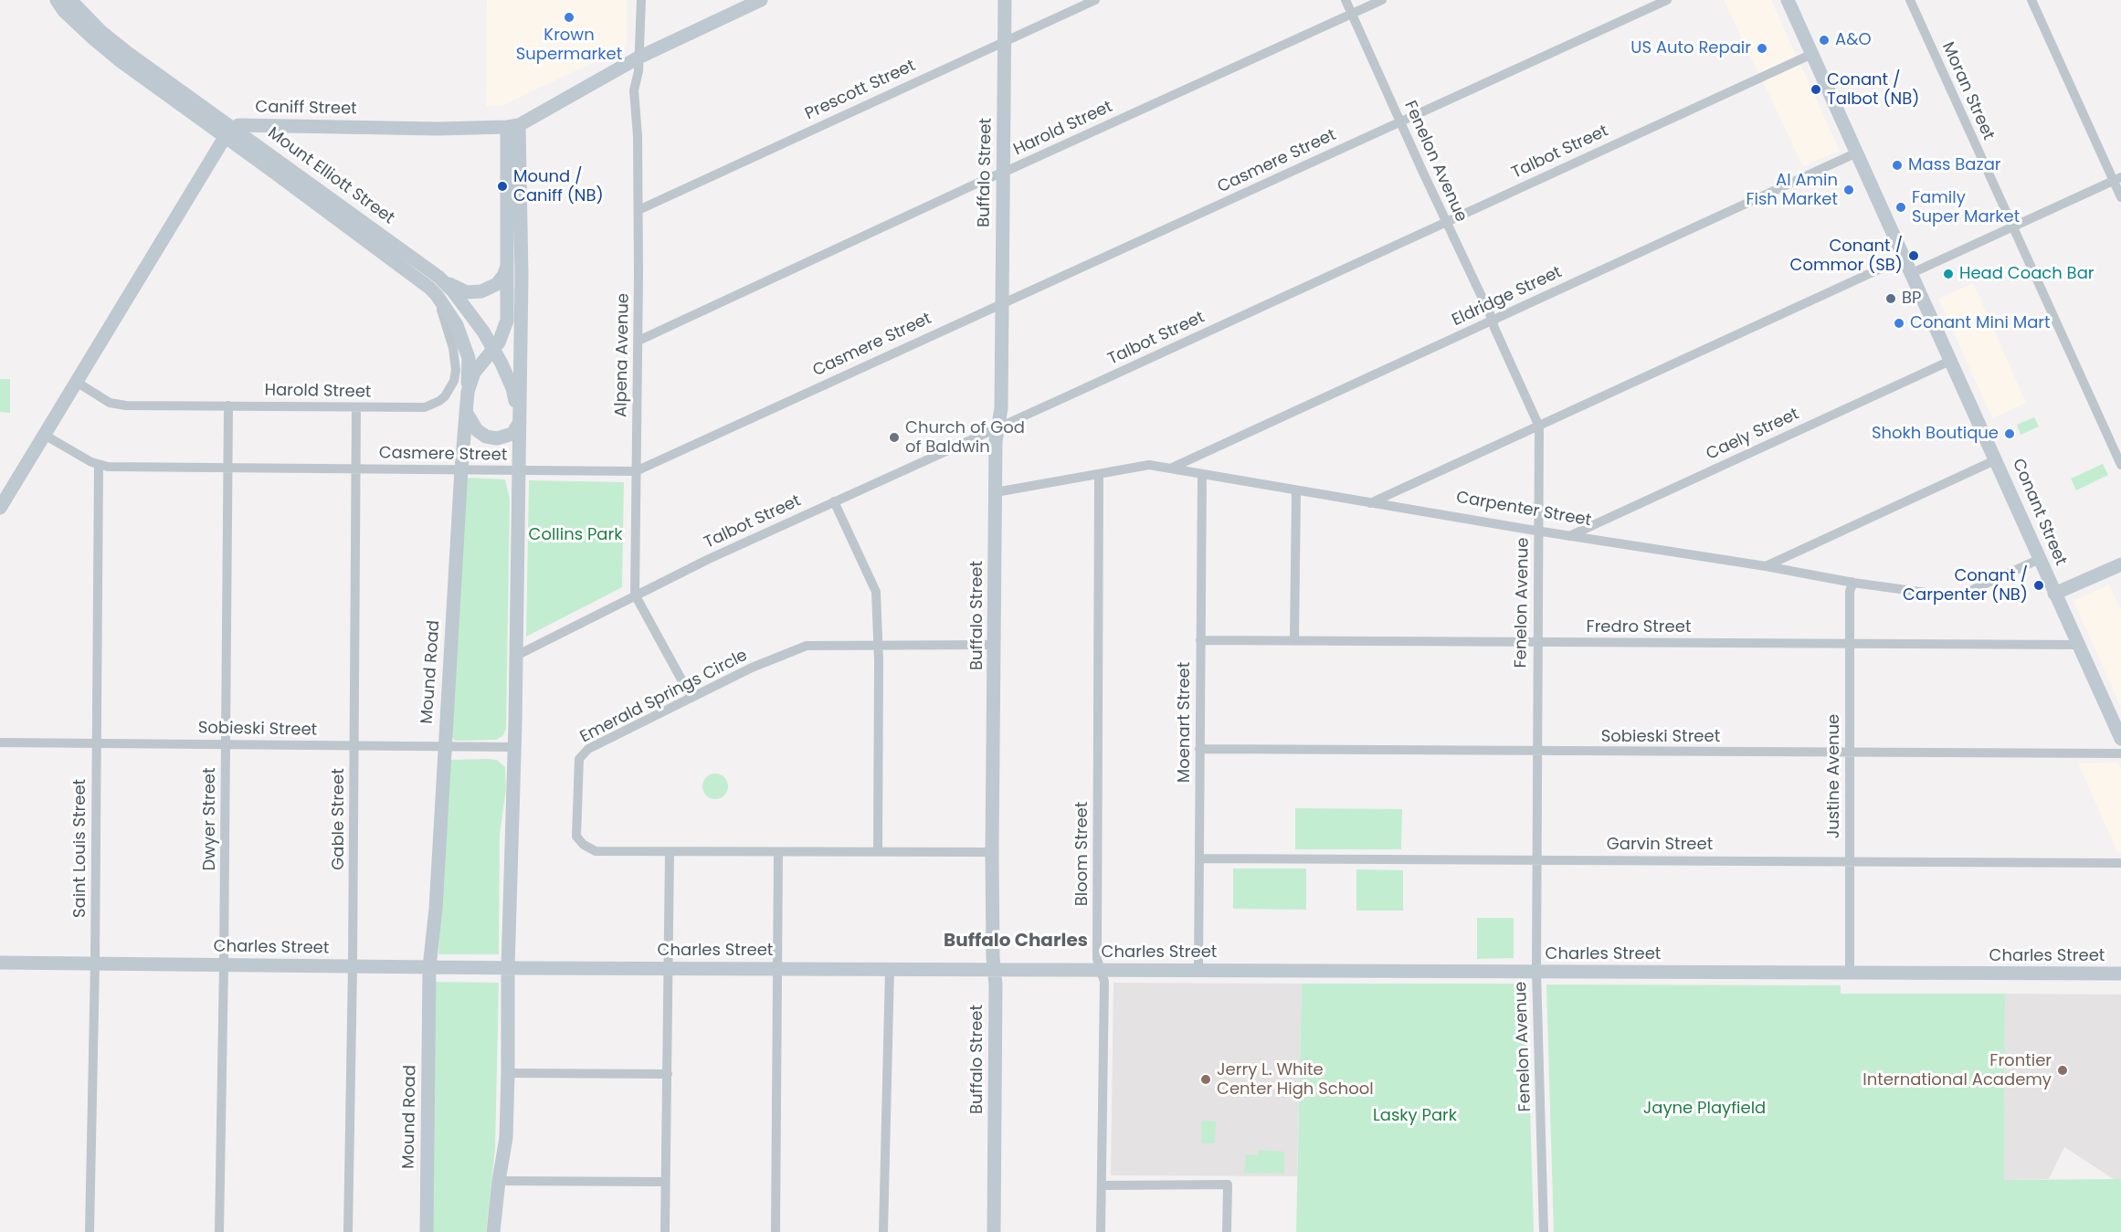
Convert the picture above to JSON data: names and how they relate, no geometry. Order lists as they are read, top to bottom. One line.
{"streets":{"street":["Prescott Street","Moran Street","Caniff Street","Harold Street","Talbot Street","Casmere Street","Fenelon Avenue","Buffalo Street","Mount Elliott Street","Eldridge Street","Alpena Avenue","Caely Street","Carpenter Street","Conant Street","Fredro Street","Mound Road","Emerald Springs Circle","Moenart Street","Sobieski Street","Justine Avenue","Dwyer Street","Gable Street","Garvin Street","Saint Louis Street","Bloom Street","Charles Street"]},"crossings":[["Prescott Street","Buffalo Street"],["Prescott Street","Alpena Avenue"],["Caniff Street","Harold Street"],["Caniff Street","Casmere Street"],["Caniff Street","Alpena Avenue"],["Caniff Street","Mound Road"],["Harold Street","Fenelon Avenue"],["Harold Street","Buffalo Street"],["Harold Street","Mount Elliott Street"],["Harold Street","Alpena Avenue"],["Harold Street","Dwyer Street"],["Harold Street","Gable Street"],["Talbot Street","Fenelon Avenue"],["Talbot Street","Buffalo Street"],["Talbot Street","Alpena Avenue"],["Talbot Street","Conant Street"],["Casmere Street","Fenelon Avenue"],["Casmere Street","Buffalo Street"],["Casmere Street","Alpena Avenue"],["Casmere Street","Mound Road"],["Casmere Street","Dwyer Street"],["Casmere Street","Gable Street"],["Casmere Street","Saint Louis Street"],["Fenelon Avenue","Eldridge Street"],["Fenelon Avenue","Carpenter Street"],["Fenelon Avenue","Fredro Street"],["Fenelon Avenue","Sobieski Street"],["Fenelon Avenue","Garvin Street"],["Fenelon Avenue","Charles Street"],["Buffalo Street","Carpenter Street"],["Buffalo Street","Emerald Springs Circle"],["Buffalo Street","Charles Street"],["Mount Elliott Street","Mound Road"],["Eldridge Street","Carpenter Street"],["Eldridge Street","Conant Street"],["Alpena Avenue","Emerald Springs Circle"],["Caely Street","Carpenter Street"],["Caely Street","Conant Street"],["Carpenter Street","Conant Street"],["Carpenter Street","Moenart Street"],["Carpenter Street","Justine Avenue"],["Carpenter Street","Bloom Street"],["Conant Street","Fredro Street"],["Fredro Street","Moenart Street"],["Fredro Street","Justine Avenue"],["Mound Road","Sobieski Street"],["Mound Road","Charles Street"],["Moenart Street","Sobieski Street"],["Moenart Street","Garvin Street"],["Moenart Street","Charles Street"],["Sobieski Street","Justine Avenue"],["Sobieski Street","Dwyer Street"],["Sobieski Street","Gable Street"],["Sobieski Street","Saint Louis Street"],["Justine Avenue","Garvin Street"],["Justine Avenue","Charles Street"],["Dwyer Street","Charles Street"],["Gable Street","Charles Street"],["Saint Louis Street","Charles Street"],["Bloom Street","Charles Street"]],"districts":["Buffalo Charles"],"parks":["Collins Park","Jayne Playfield","Lasky Park"],"places":["Krown Supermarket","A&O","US Auto Repair","Conant / Talbot (NB)","Mass Bazar","Mound / Caniff (NB)","Al Amin Fish Market","Family Super Market","Conant / Commor (SB)","Head Coach Bar","BP","Conant Mini Mart","Shokh Boutique","Church of God of Baldwin","Conant / Carpenter (NB)","Frontier International Academy","Jerry L. White Center High School"]}
